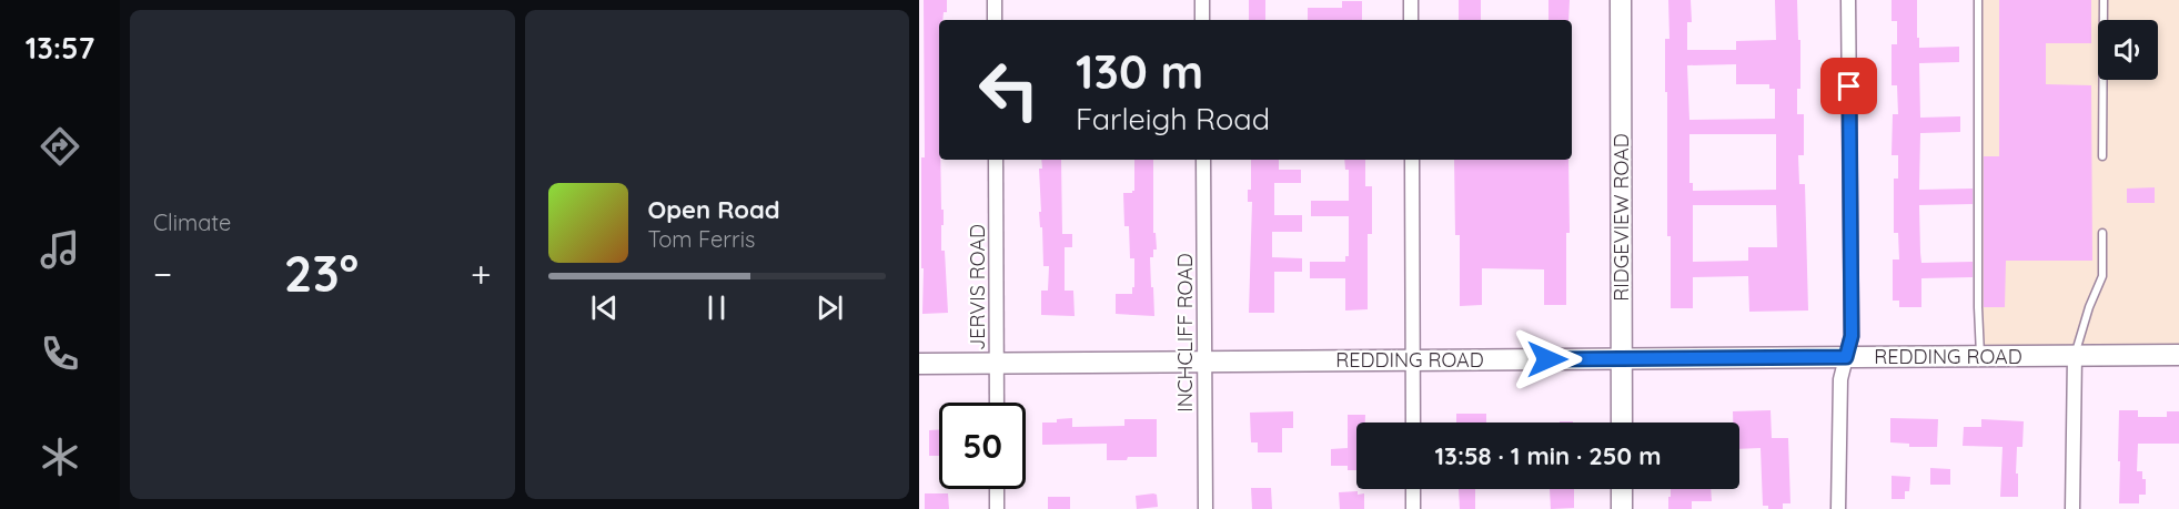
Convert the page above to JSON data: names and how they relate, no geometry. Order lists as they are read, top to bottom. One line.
{"streets":{"main road":["RIDGEVIEW ROAD","REDDING ROAD"],"street":["JERVIS ROAD","INCHCLIFF ROAD"]},"crossings":[["RIDGEVIEW ROAD","REDDING ROAD"],["JERVIS ROAD","REDDING ROAD"],["INCHCLIFF ROAD","REDDING ROAD"]],"page":{"tabs":"13:57","tile":"Climate","turn":["130 m","Farleigh Road"],"song":["Open Road","Tom Ferris"],"heat":["−","23°","+"],"limit":"50","trip":"13:58 · 1 min · 250 m"}}
